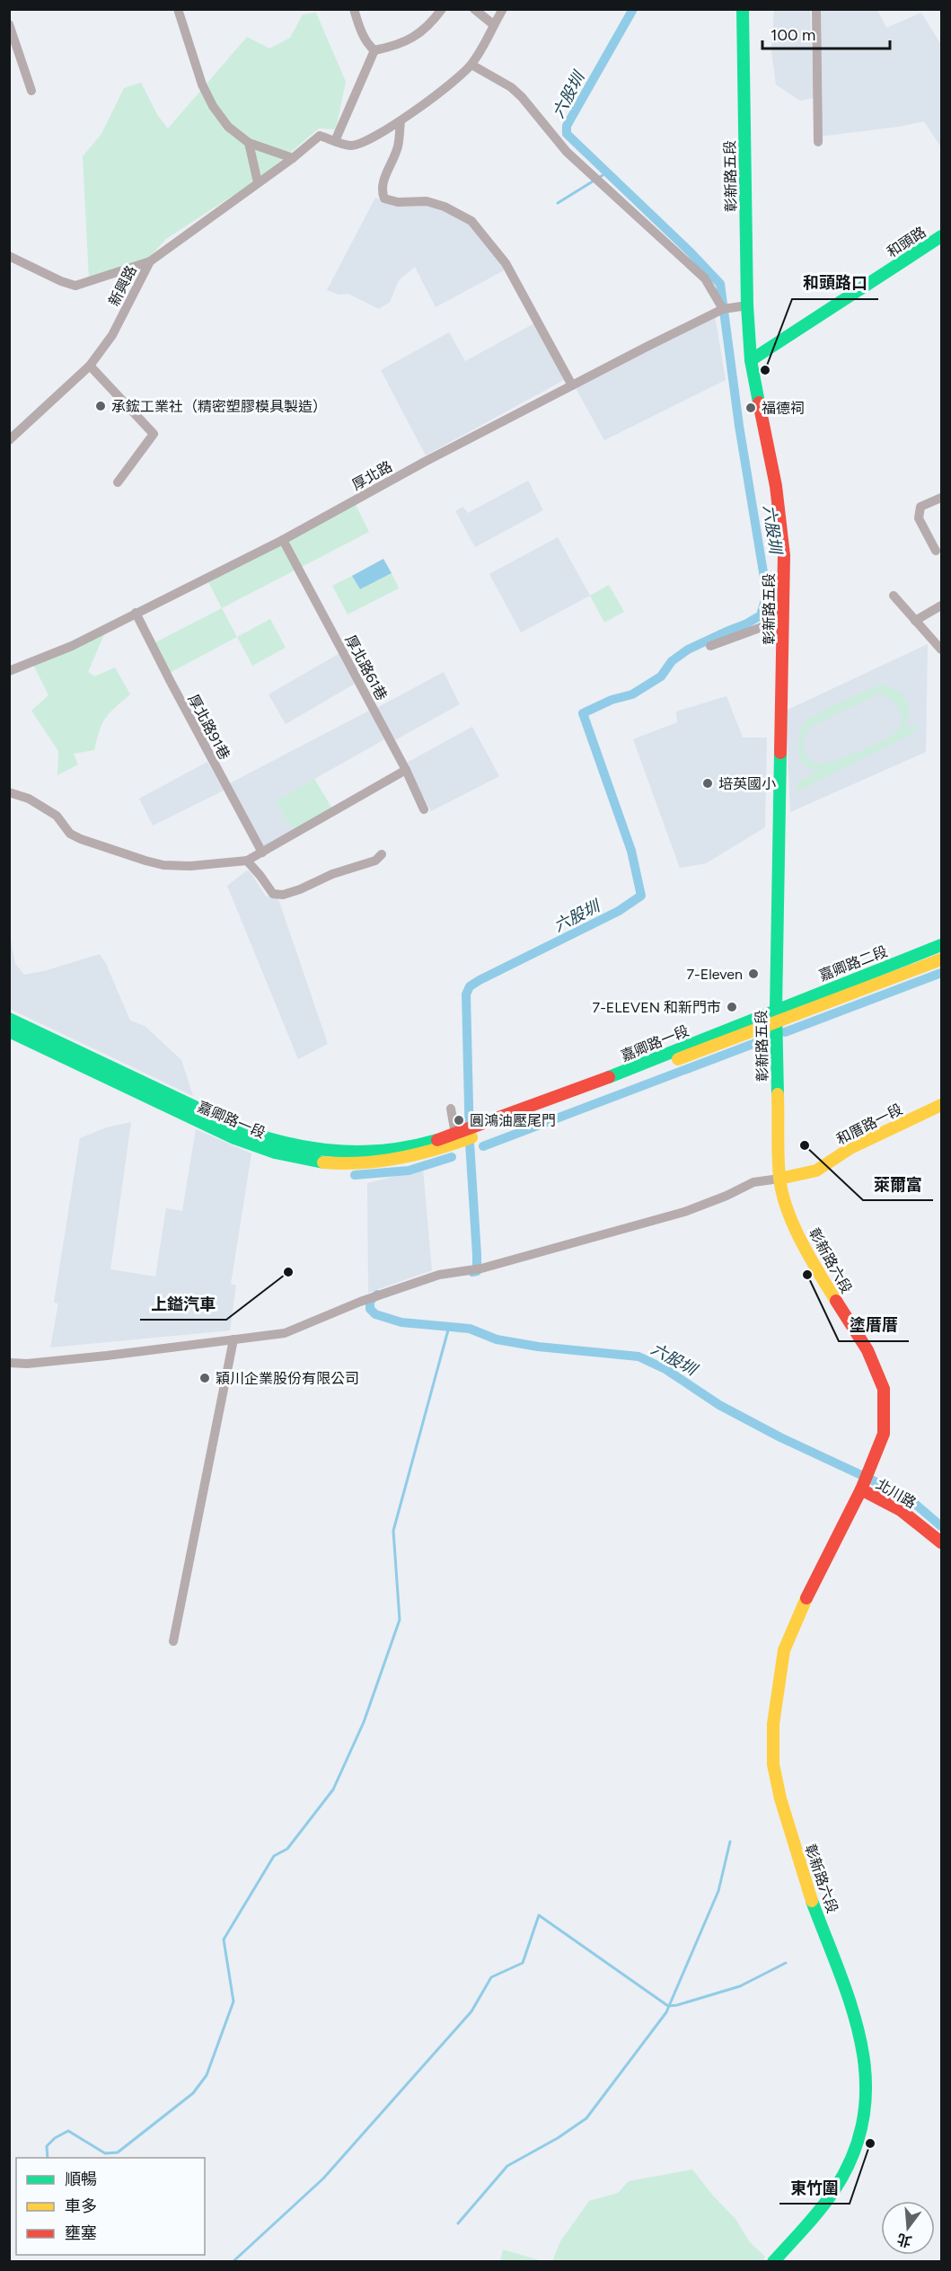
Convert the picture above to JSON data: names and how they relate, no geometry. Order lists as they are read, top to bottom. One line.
{"streets":{"street":["彰新路五段","和頭路","新興路","厚北路","厚北路61巷","厚北路91巷","嘉卿路二段","嘉卿路一段","和厝路一段","彰新路六段","北川路"]},"crossings":[["彰新路五段","和頭路"],["彰新路五段","厚北路"],["彰新路五段","嘉卿路二段"],["彰新路五段","嘉卿路一段"],["彰新路五段","和厝路一段"],["彰新路五段","彰新路六段"],["厚北路","厚北路61巷"],["厚北路","厚北路91巷"],["嘉卿路二段","嘉卿路一段"],["和厝路一段","彰新路六段"],["彰新路六段","北川路"]],"water":["六股圳"],"places":["和頭路口","承鋐工業社（精密塑膠模具製造）","福德祠","培英國小","7-Eleven","7-ELEVEN 和新門市","圓鴻油壓尾門","萊爾富","上鎰汽車","塗厝厝","穎川企業股份有限公司","東竹圍"],"legend":["順暢","車多","壅塞"],"scale_bar":"100 m","north":"bottom"}
